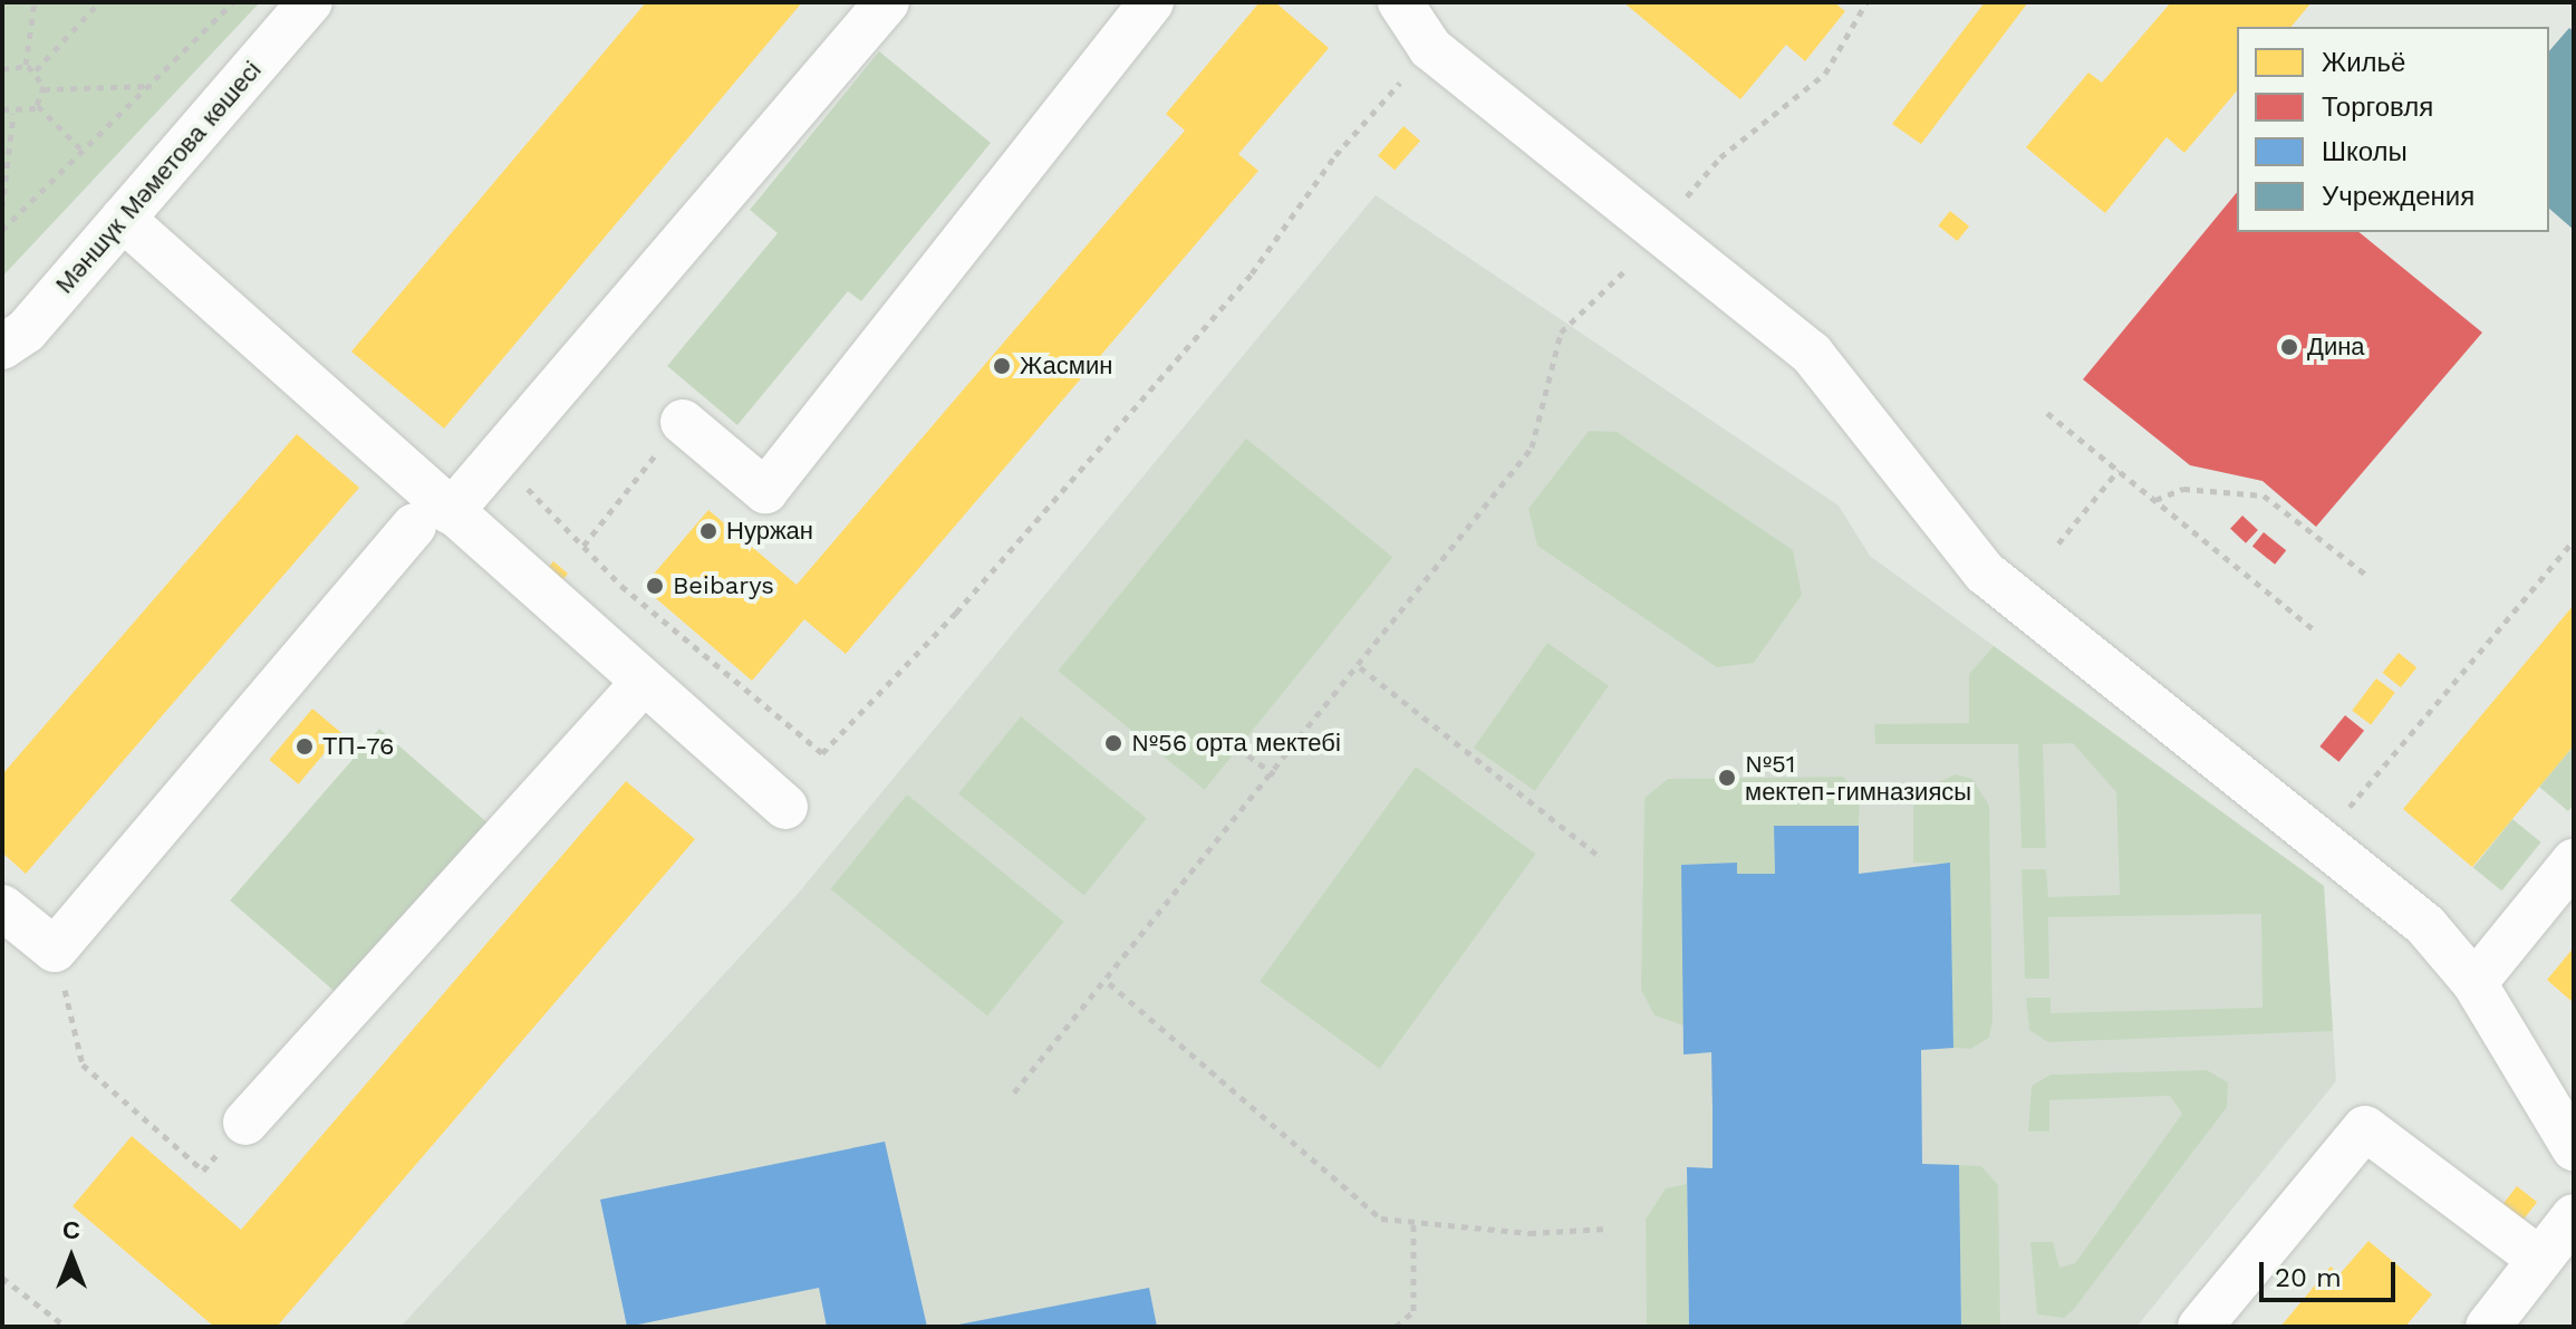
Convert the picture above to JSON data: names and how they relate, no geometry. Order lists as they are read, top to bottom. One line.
{"streets":{"street":["Мәншүк Мәметова көшесі"]},"places":["Дина","Жасмин","Нуржан","Beibarys","№56 орта мектебі","ТП-76","№51 мектеп-гимназиясы"],"legend":["Жильё","Торговля","Школы","Учреждения"],"scale_bar":"20 m","north":"top"}
